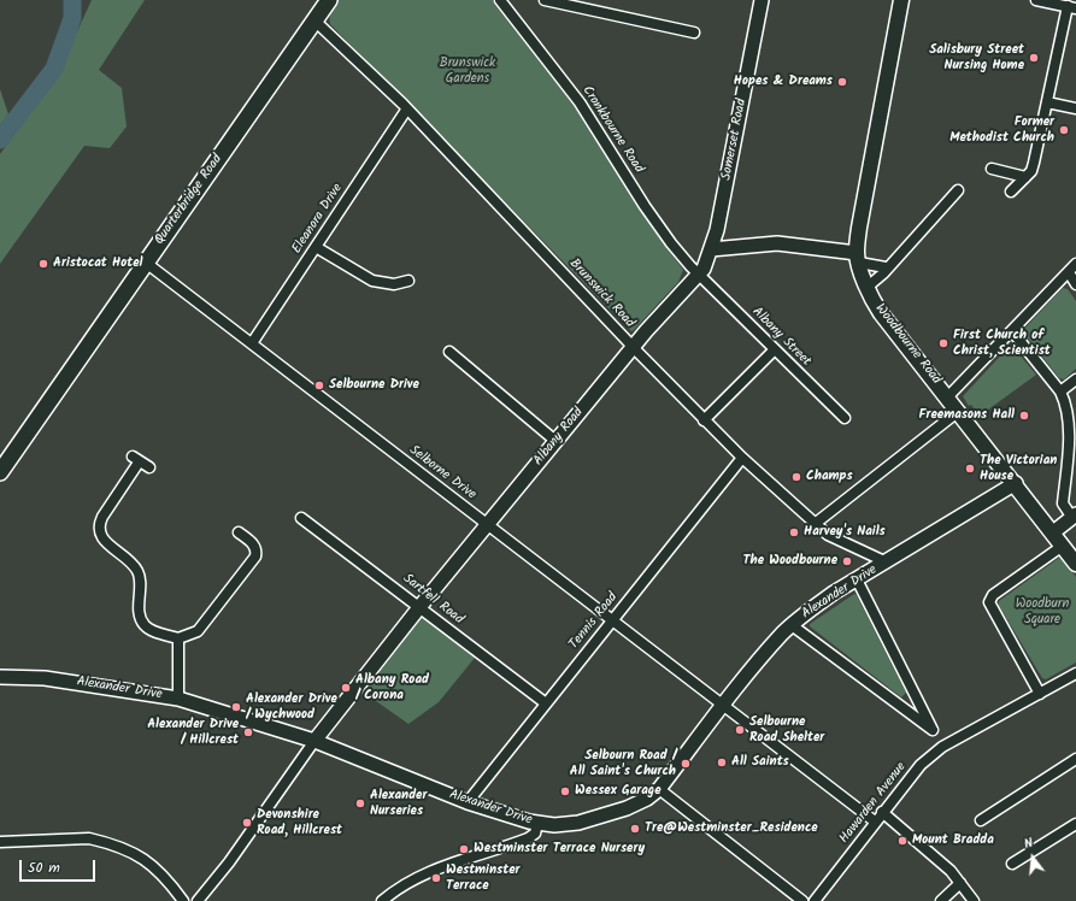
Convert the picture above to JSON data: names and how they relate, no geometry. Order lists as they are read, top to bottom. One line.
{"streets":{"highway":["Quarterbridge Road"],"main road":["Somerset Road","Woodbourne Road","Albany Road","Alexander Drive"],"street":["Cronkbourne Road","Eleanora Drive","Brunswick Road","Albany Street","Selborne Drive","Sartfell Road","Tennis Road","Hawarden Avenue"]},"crossings":[["Cronkbourne Road","Albany Street"],["Cronkbourne Road","Albany Road"],["Somerset Road","Albany Road"],["Quarterbridge Road","Brunswick Road"],["Quarterbridge Road","Selborne Drive"],["Eleanora Drive","Brunswick Road"],["Eleanora Drive","Selborne Drive"],["Brunswick Road","Albany Road"],["Brunswick Road","Alexander Drive"],["Brunswick Road","Tennis Road"],["Albany Street","Albany Road"],["Woodbourne Road","Alexander Drive"],["Albany Road","Selborne Drive"],["Albany Road","Alexander Drive"],["Albany Road","Sartfell Road"],["Selborne Drive","Alexander Drive"],["Selborne Drive","Tennis Road"],["Selborne Drive","Hawarden Avenue"],["Alexander Drive","Tennis Road"],["Sartfell Road","Tennis Road"]],"parks":["Brunswick Gardens","Woodburn Square"],"places":["Salisbury Street Nursing Home","Hopes & Dreams","Former Methodist Church","Aristocat Hotel","First Church of Christ, Scientist","Selbourne Drive","Freemasons Hall","The Victorian House","Champs","Harvey's Nails","The Woodbourne","Albany Road / Corona","Alexander Drive / Wychwood","Selbourne Road Shelter","Alexander Drive / Hillcrest","All Saints","Selbourn Road / All Saint's Church","Wessex Garage","Alexander Nurseries","Devonshire Road, Hillcrest","Tre@Westminster_Residence","Mount Bradda","Westminster Terrace Nursery","Westminster Terrace"],"scale_bar":"50 m","north":"top"}
